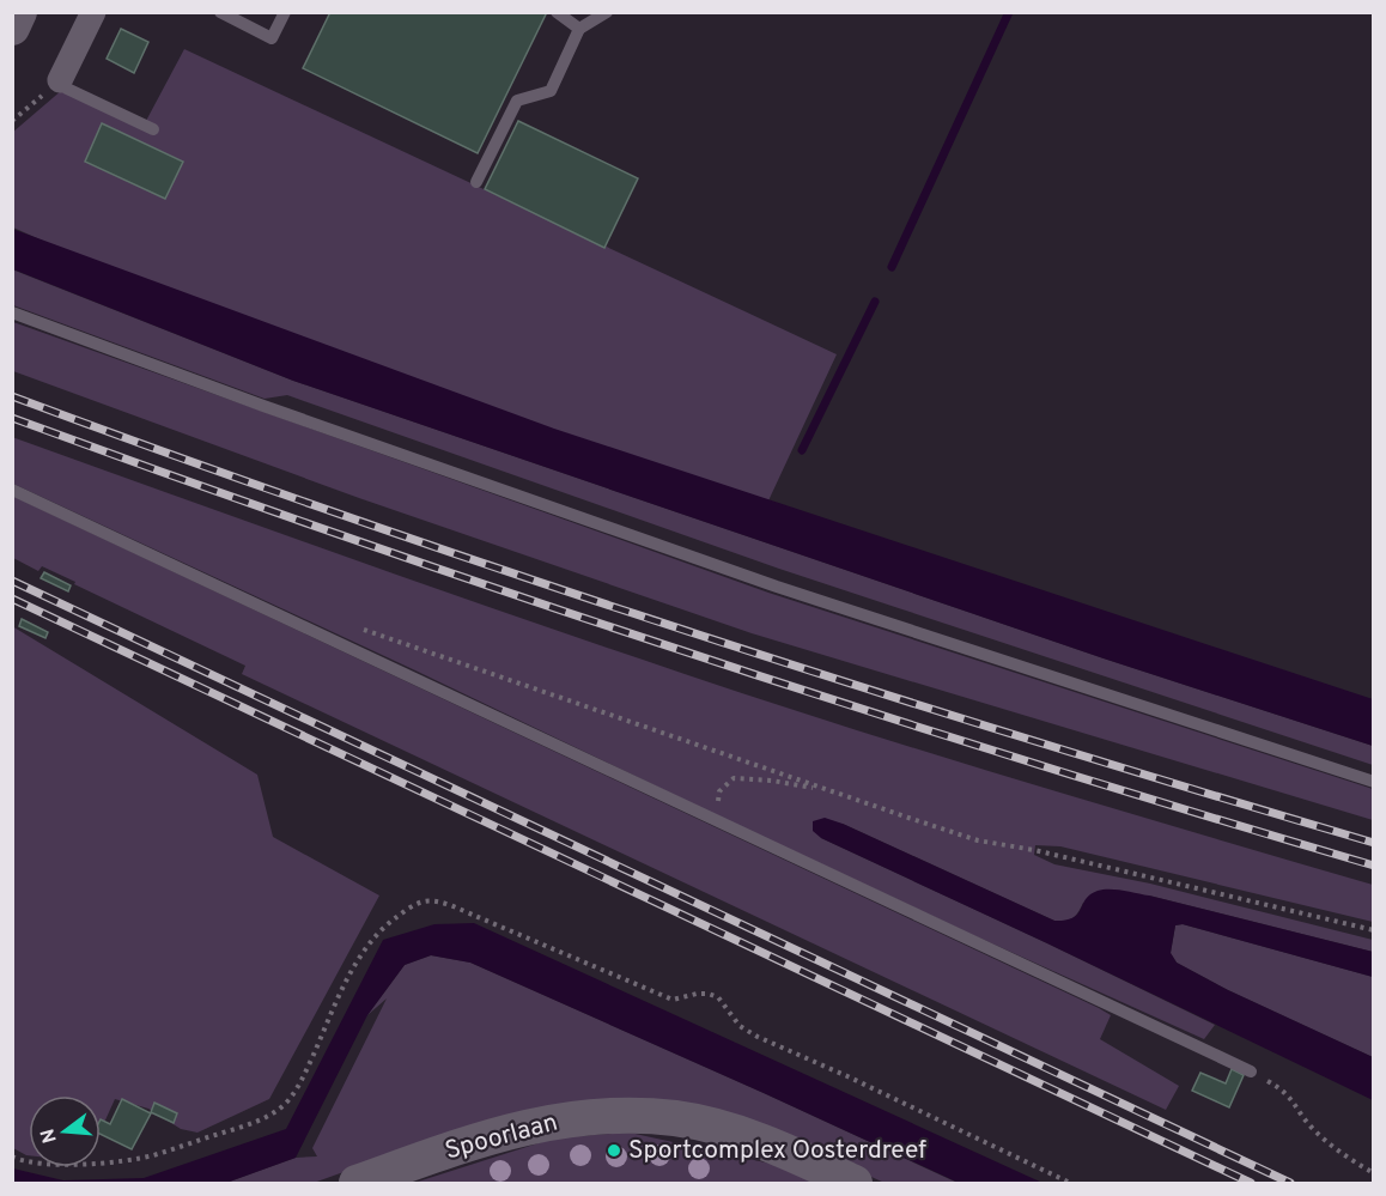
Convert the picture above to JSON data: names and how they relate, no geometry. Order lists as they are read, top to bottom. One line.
{"streets":{"main road":["Spoorlaan"]},"places":["Sportcomplex Oosterdreef"],"north":"left"}
